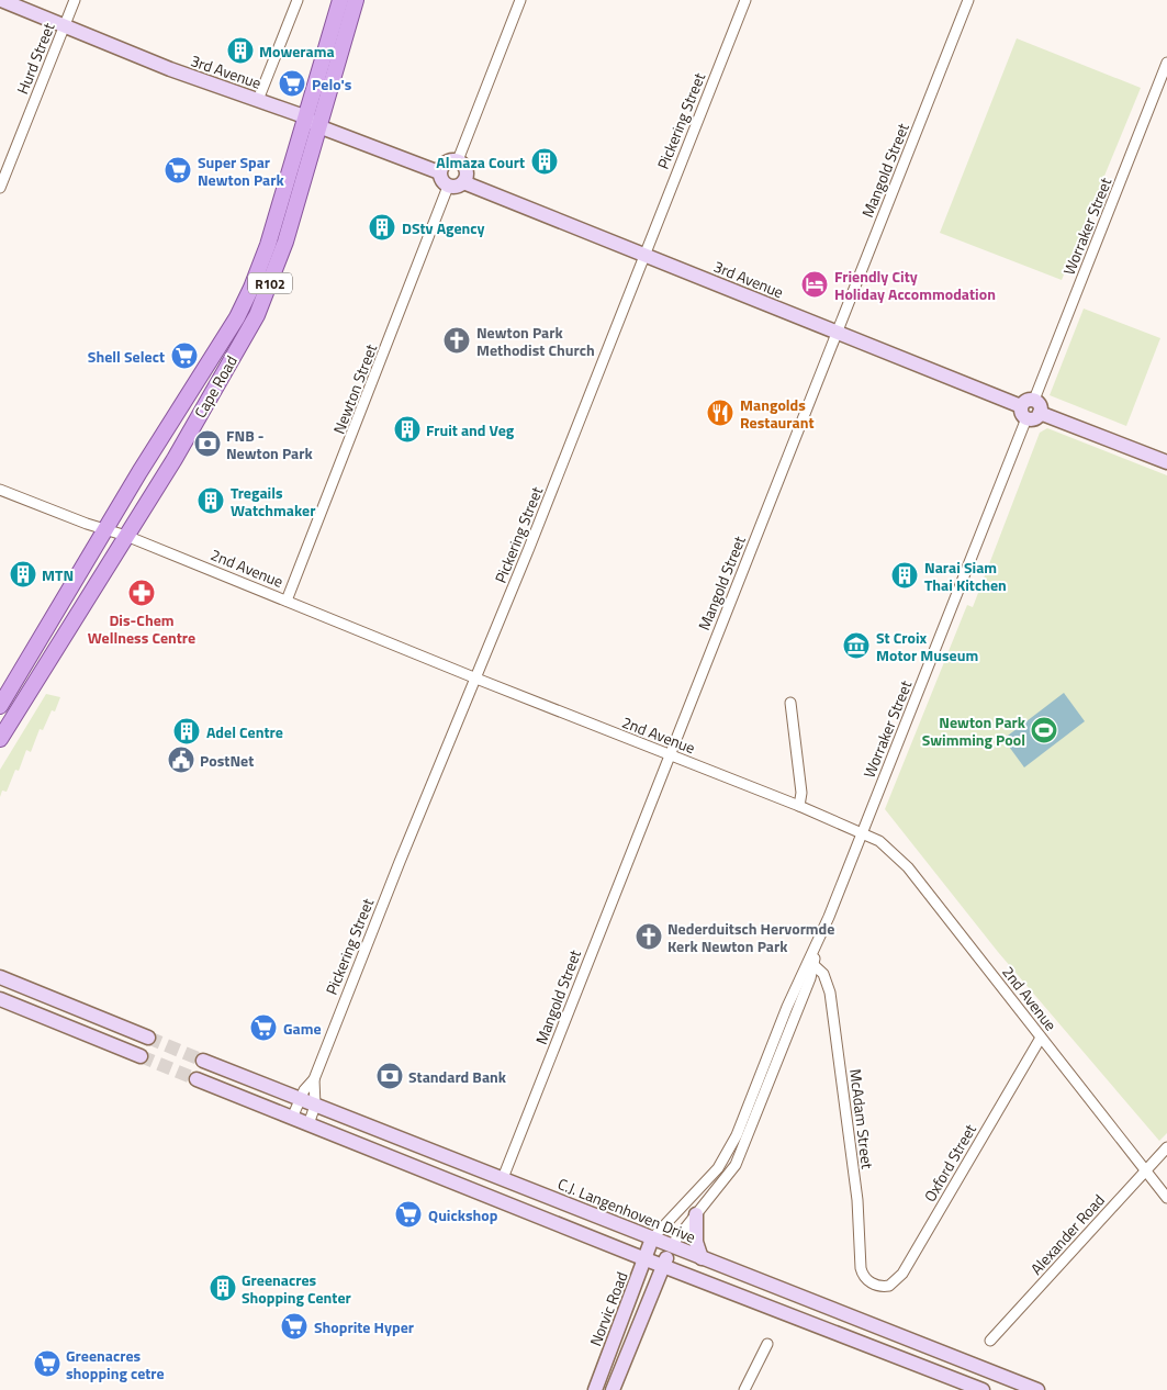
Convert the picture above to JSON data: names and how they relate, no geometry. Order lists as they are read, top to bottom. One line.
{"streets":{"main road":["3rd Avenue","R102","Cape Road","C.J. Langenhoven Drive","Norvic Road"],"street":["Hurd Street","Pickering Street","Mangold Street","Worraker Street","Newton Street","2nd Avenue","McAdam Street","Oxford Street","Alexander Road"]},"crossings":[["Hurd Street","3rd Avenue"],["3rd Avenue","Pickering Street"],["3rd Avenue","Mangold Street"],["3rd Avenue","Worraker Street"],["3rd Avenue","Cape Road"],["3rd Avenue","Newton Street"],["Pickering Street","2nd Avenue"],["Pickering Street","C.J. Langenhoven Drive"],["Mangold Street","2nd Avenue"],["Mangold Street","C.J. Langenhoven Drive"],["Worraker Street","2nd Avenue"],["Worraker Street","McAdam Street"],["Worraker Street","C.J. Langenhoven Drive"],["Worraker Street","Norvic Road"],["Cape Road","2nd Avenue"],["Newton Street","2nd Avenue"],["2nd Avenue","Oxford Street"],["2nd Avenue","Alexander Road"],["McAdam Street","Oxford Street"],["C.J. Langenhoven Drive","Norvic Road"]],"places":{"building":["Mowerama","Almaza Court","DStv Agency","Fruit and Veg","Tregails Watchmaker","MTN","Narai Siam Thai Kitchen","Adel Centre","Greenacres Shopping Center"],"supermarket":["Pelo's","Super Spar Newton Park","Shell Select","Game","Quickshop","Shoprite Hyper","Greenacres shopping cetre"],"hotel":["Friendly City Holiday Accommodation"],"church":["Newton Park Methodist Church","Nederduitsch Hervormde Kerk Newton Park"],"restaurant":["Mangolds Restaurant"],"bank":["FNB - Newton Park","Standard Bank"],"pharmacy":["Dis-Chem Wellness Centre"],"museum":["St Croix Motor Museum"],"sports":["Newton Park Swimming Pool"],"public building":["PostNet"]}}
